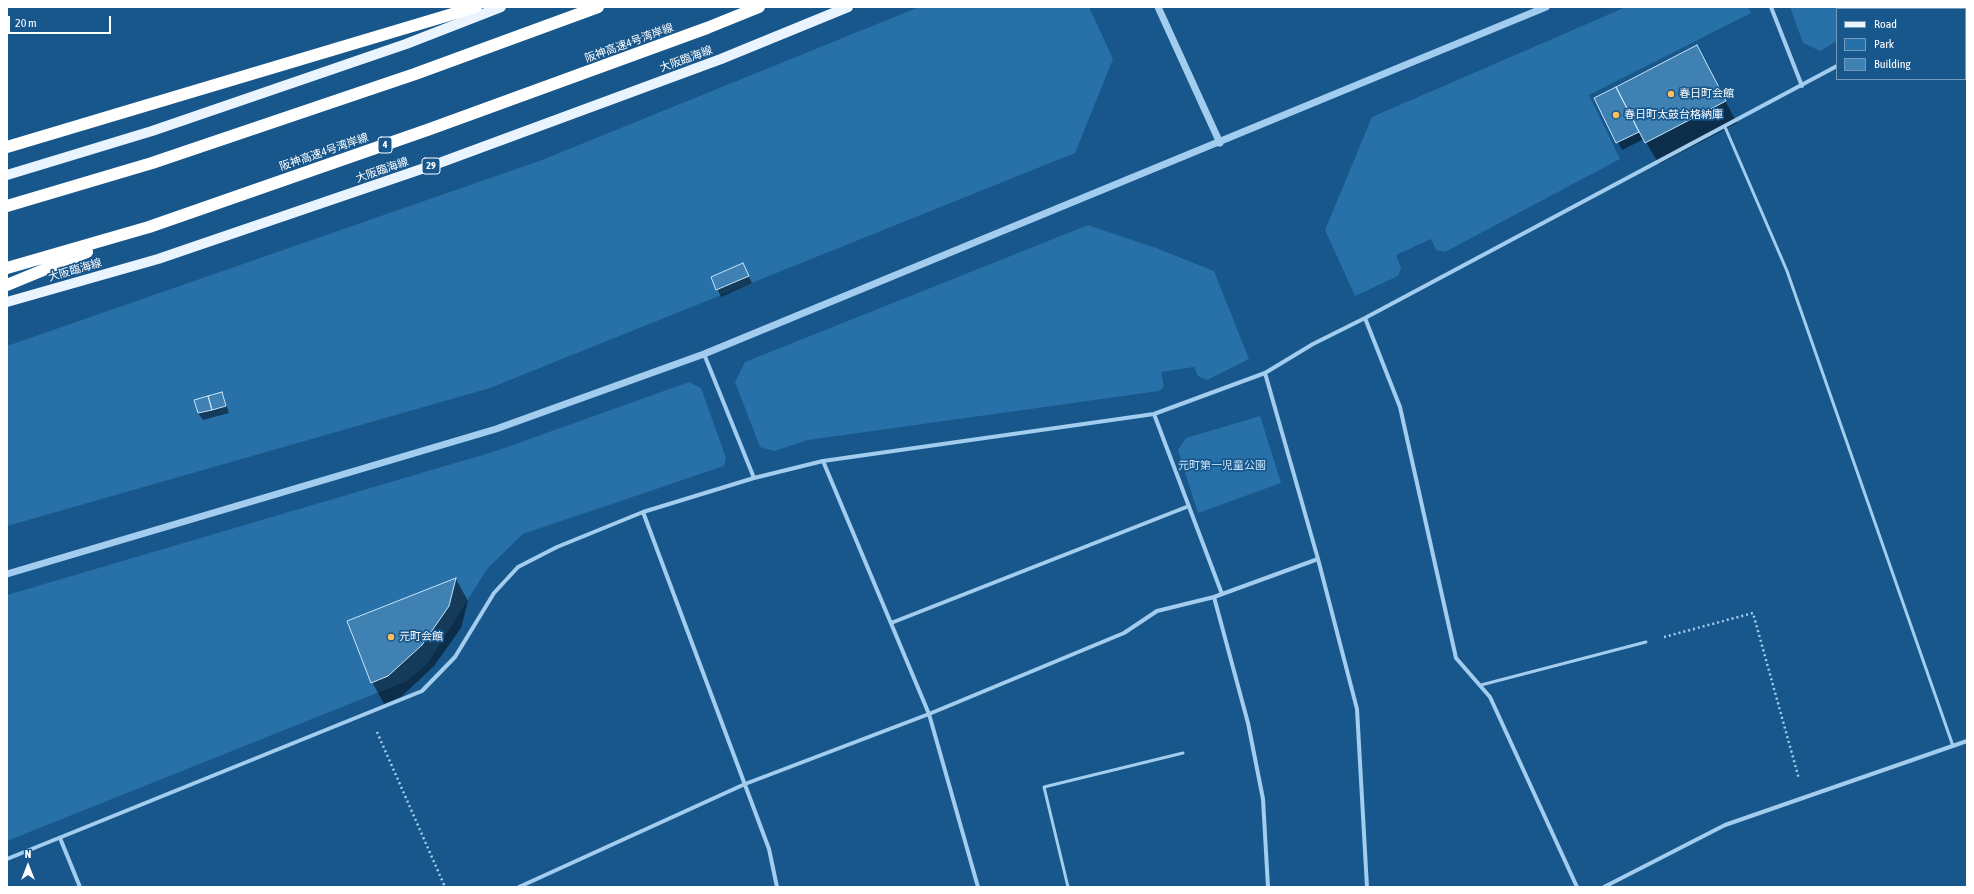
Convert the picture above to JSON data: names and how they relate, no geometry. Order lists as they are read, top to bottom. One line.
{"streets":{"highway":["阪神高速4号湾岸線","4"],"main road":["大阪臨海線","29"]},"parks":["元町第一児童公園"],"places":["春日町会館","春日町太鼓台格納庫","元町会館"],"legend":["Road","Park","Building"],"scale_bar":"20 m","north":"top"}
